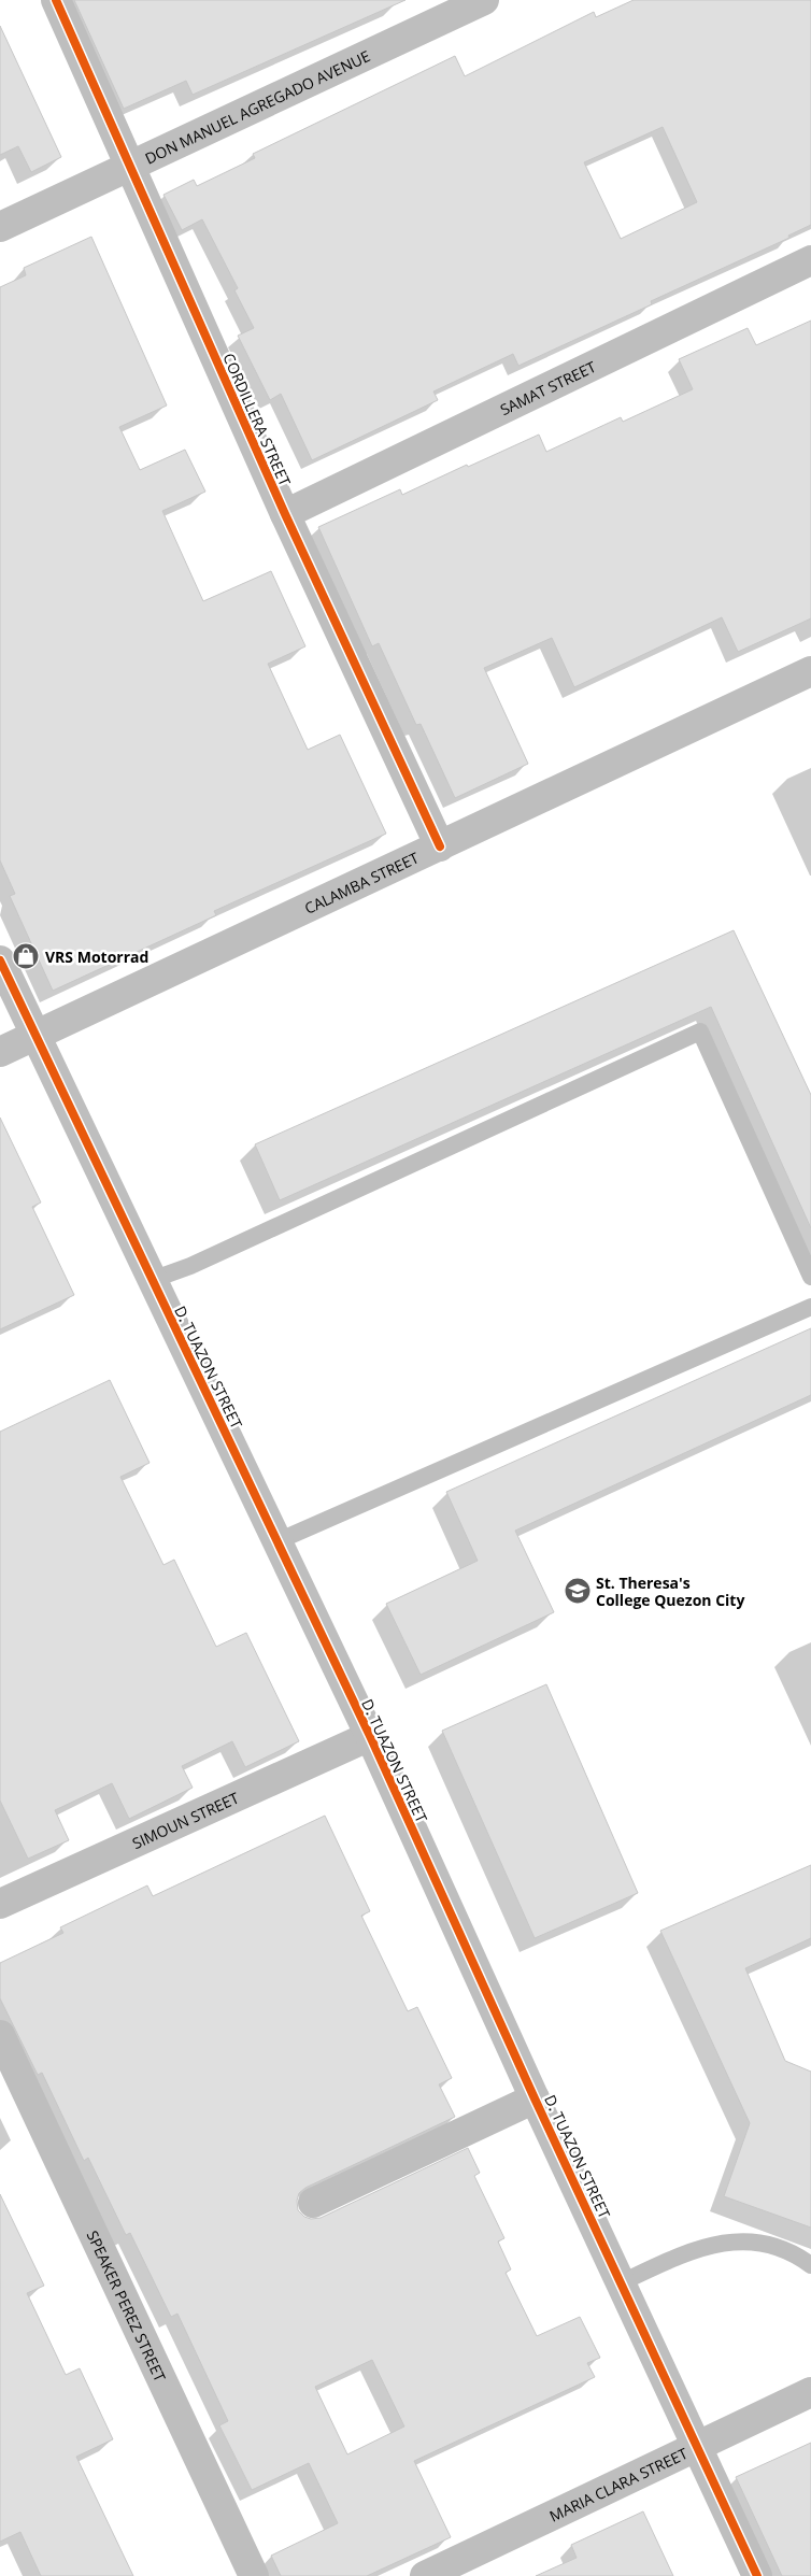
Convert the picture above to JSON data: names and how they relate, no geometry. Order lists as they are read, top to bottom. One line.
{"streets":{"street":["DON MANUEL AGREGADO AVENUE","SAMAT STREET","CORDILLERA STREET","CALAMBA STREET","D. TUAZON STREET","SIMOUN STREET","SPEAKER PEREZ STREET","MARIA CLARA STREET"]},"crossings":[["DON MANUEL AGREGADO AVENUE","CORDILLERA STREET"],["SAMAT STREET","CORDILLERA STREET"],["CORDILLERA STREET","CALAMBA STREET"],["CALAMBA STREET","D. TUAZON STREET"],["D. TUAZON STREET","SIMOUN STREET"],["D. TUAZON STREET","MARIA CLARA STREET"]],"places":{"shop":["VRS Motorrad"],"school or university":["St. Theresa's College Quezon City"]}}
